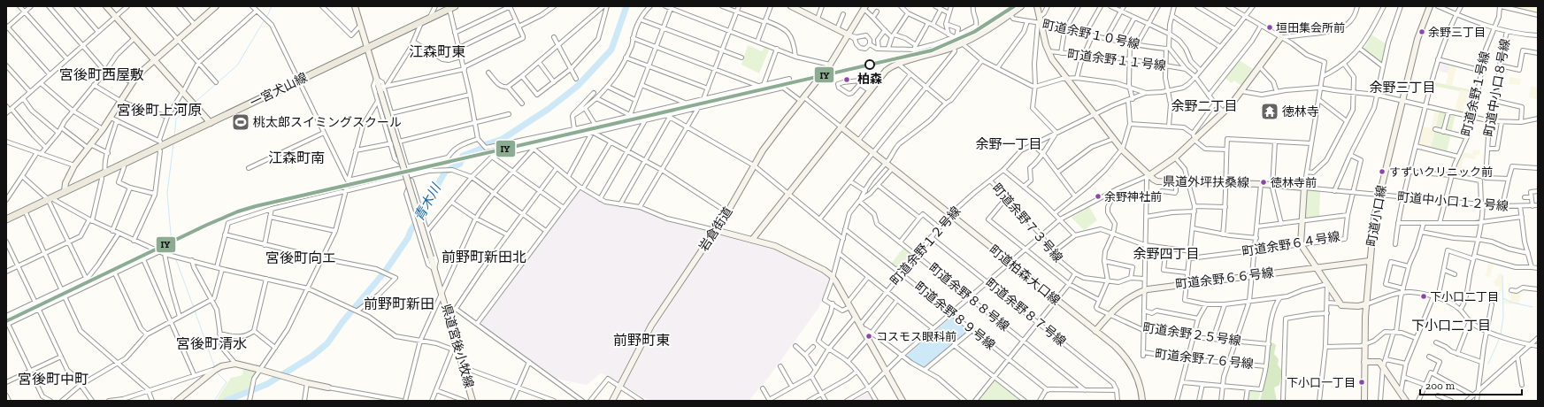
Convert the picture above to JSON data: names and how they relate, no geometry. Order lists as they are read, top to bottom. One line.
{"streets":{"main road":["一宮犬山線"],"street":["町道余野１０号線","町道余野１１号線","町道中小口８号線","町道余野１号線","県道外坪扶桑線","町道中小口１２号線","町道小口線","町道余野７３号線","岩倉街道","町道余野６４号線","町道余野１２号線","町道柏森大口線","町道余野６６号線","町道余野８８号線","町道余野８７号線","町道余野８９号線","町道余野２５号線","県道宮後小牧線","町道余野７６号線"]},"crossings":[["町道余野１０号線","県道外坪扶桑線"],["町道余野１１号線","県道外坪扶桑線"],["一宮犬山線","県道宮後小牧線"],["町道余野１号線","町道中小口１２号線"],["県道外坪扶桑線","町道中小口１２号線"],["県道外坪扶桑線","町道余野１２号線"],["町道中小口１２号線","町道小口線"],["町道中小口１２号線","町道余野６４号線"],["町道小口線","町道余野６６号線"],["町道余野７３号線","町道余野１２号線"],["町道余野１２号線","町道柏森大口線"],["町道余野１２号線","町道余野８８号線"],["町道余野１２号線","町道余野８７号線"],["町道余野１２号線","町道余野８９号線"],["町道柏森大口線","町道余野６６号線"],["町道余野６６号線","町道余野２５号線"],["町道余野２５号線","町道余野７６号線"]],"districts":["江森町東","宮後町西屋敷","余野三丁目","余野二丁目","宮後町上河原","余野一丁目","江森町南","余野四丁目","前野町新田北","宮後町向エ","前野町新田","下小口二丁目","前野町東","宮後町清水","宮後町中町"],"water":["青木川"],"places":{"other":["垣田集会所前","余野三丁目","柏森","すずいクリニック前","徳林寺前","余野神社前","下小口二丁目","コスモス眼科前","下小口一丁目"],"temple":["徳林寺"],"sports":["桃太郎スイミングスクール"]},"lines":["transit line IY"],"scale_bar":"200 m"}
